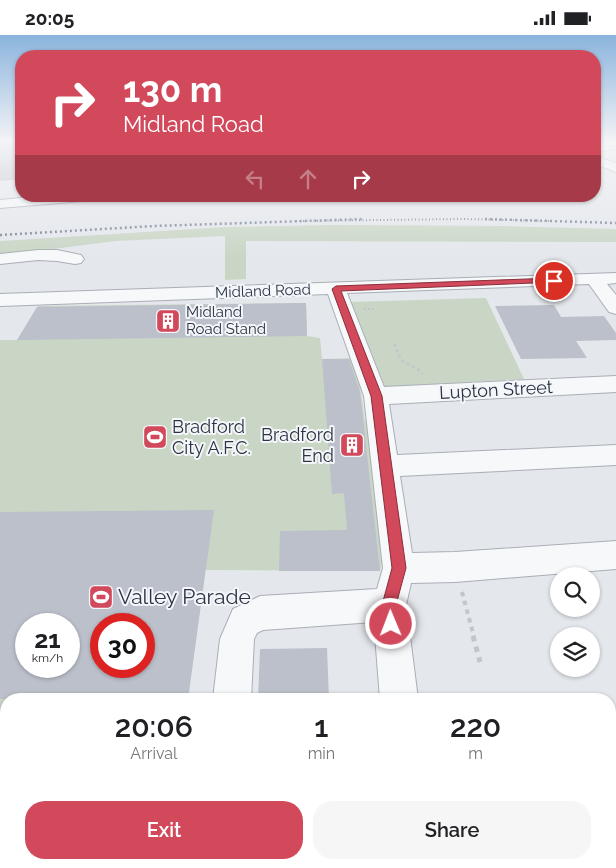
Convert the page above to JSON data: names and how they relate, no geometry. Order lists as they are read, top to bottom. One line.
{"streets":{"street":["Midland Road","Lupton Street"]},"places":{"building":["Midland Road Stand","Bradford End"],"sports":["Bradford City A.F.C.","Valley Parade"]},"page":{"status":"20:05","turn":["130 m","Midland Road"],"speed":"21 km/h","limit":"30","eta":["20:06","Arrival","1","min","220","m"],"buttons":["Exit","Share"]}}
